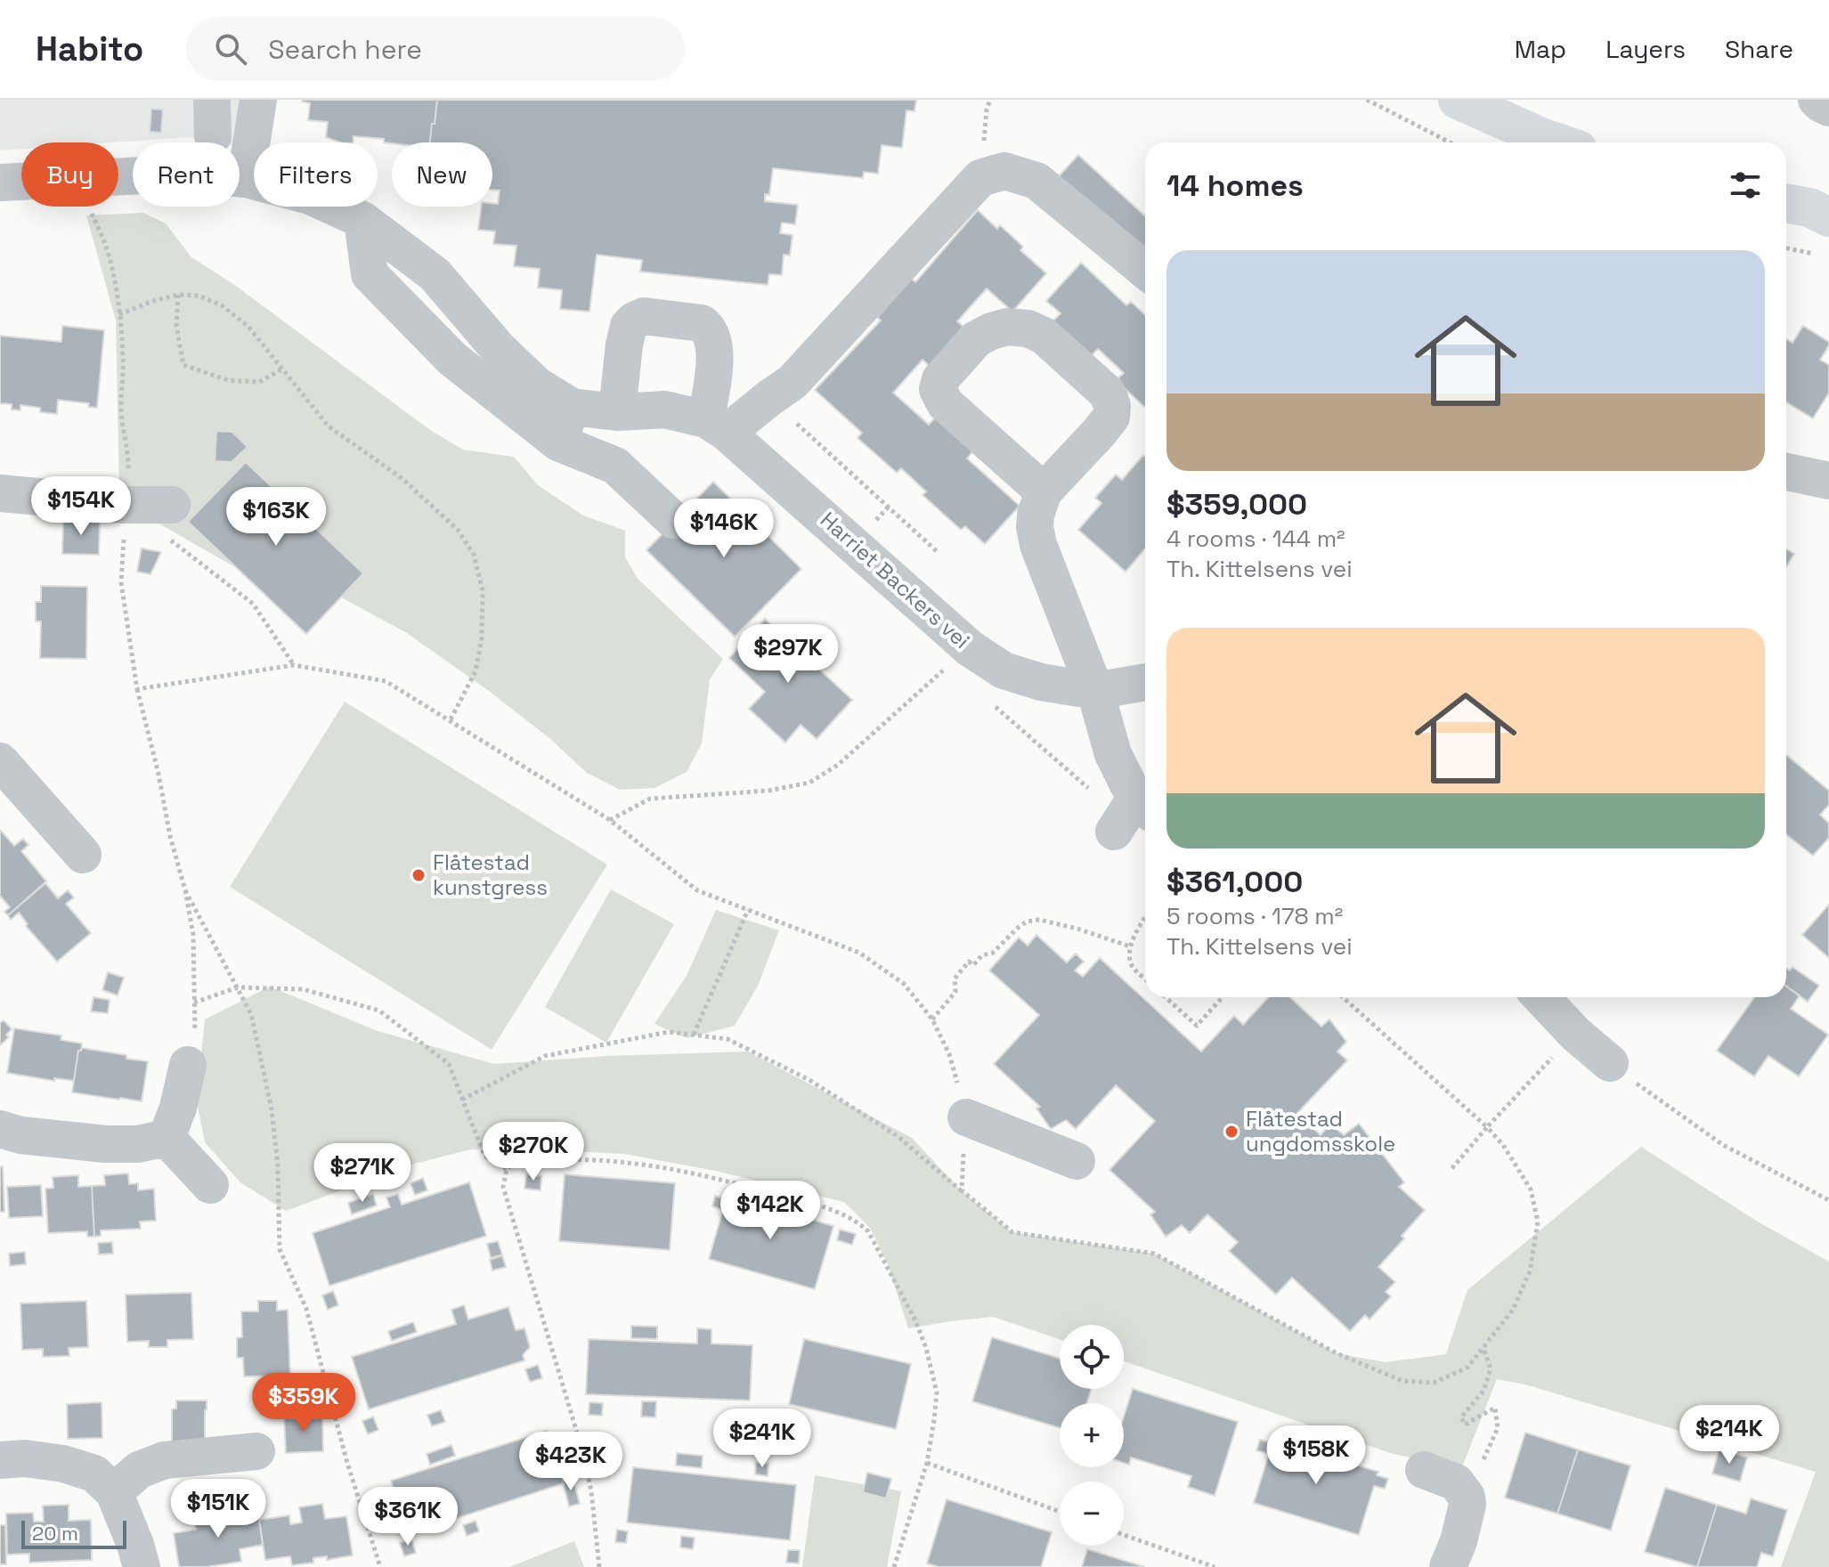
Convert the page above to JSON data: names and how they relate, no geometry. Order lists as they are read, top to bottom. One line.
{"streets":{"street":["Harriet Backers vei"]},"places":["Flåtestad kunstgress","Flåtestad ungdomsskole"],"scale_bar":"20 m","page":{"header":"Habito","search":"Search here","nav":["Map","Layers","Share"],"chip":["Buy","Rent","Filters","New"],"heading":"14 homes","list":[{"name":"$359,000","note":"4 rooms · 144 m² · Th. Kittelsens vei"},{"name":"$361,000","note":"5 rooms · 178 m² · Th. Kittelsens vei"}],"price":["$154K","$163K","$146K","$297K","$270K","$271K","$142K","$359K","$214K","$241K","$158K","$423K","$151K","$361K"],"map_buttons":["+","−"],"scale":"20 m"}}
